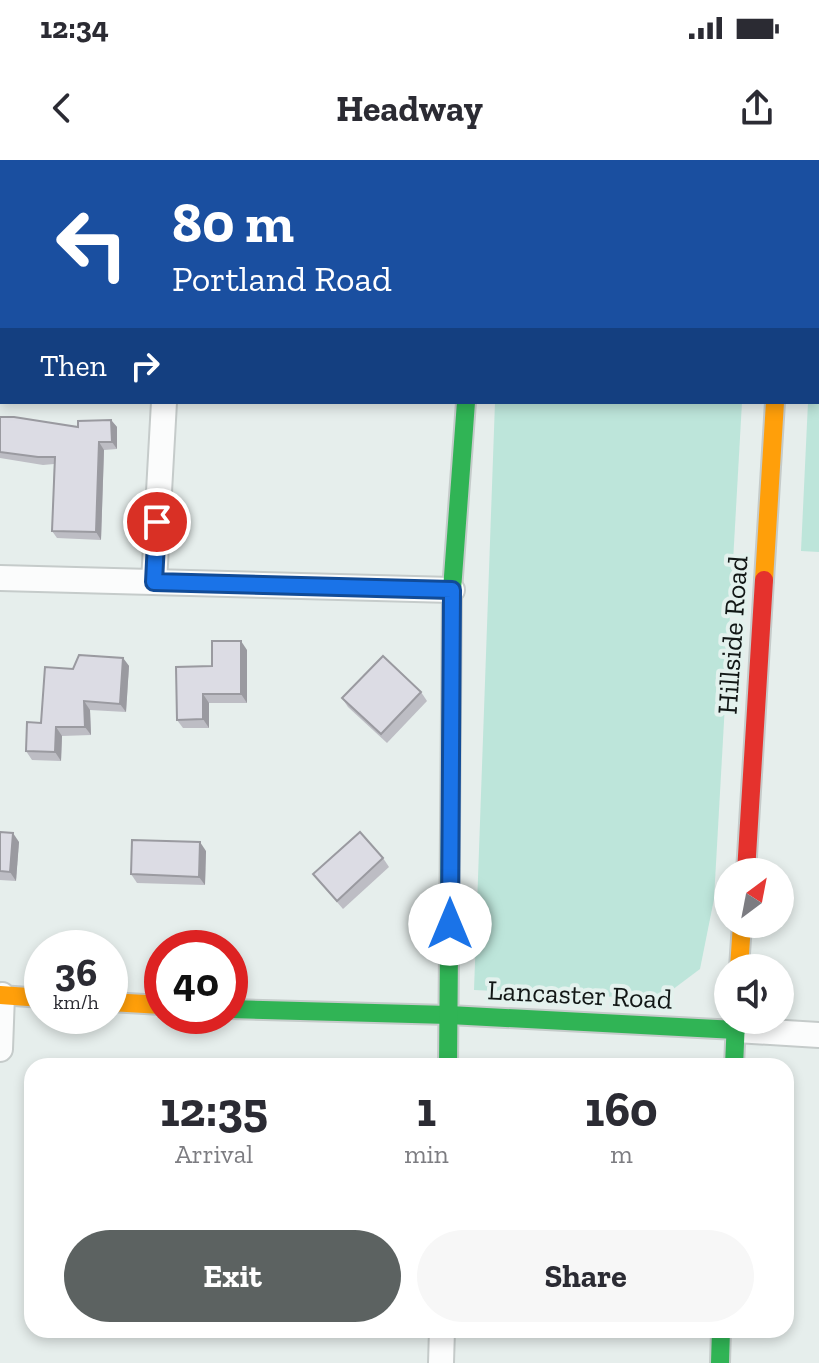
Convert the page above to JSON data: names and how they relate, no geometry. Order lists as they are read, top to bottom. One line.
{"streets":{"street":["Hillside Road","Lancaster Road"]},"north":"top right","page":{"status":"12:34","header":"Headway","turn":["80 m","Portland Road"],"then":"Then","speed":"36 km/h","limit":"40","eta":["12:35","Arrival","1","min","160","m"],"buttons":["Exit","Share"]}}
